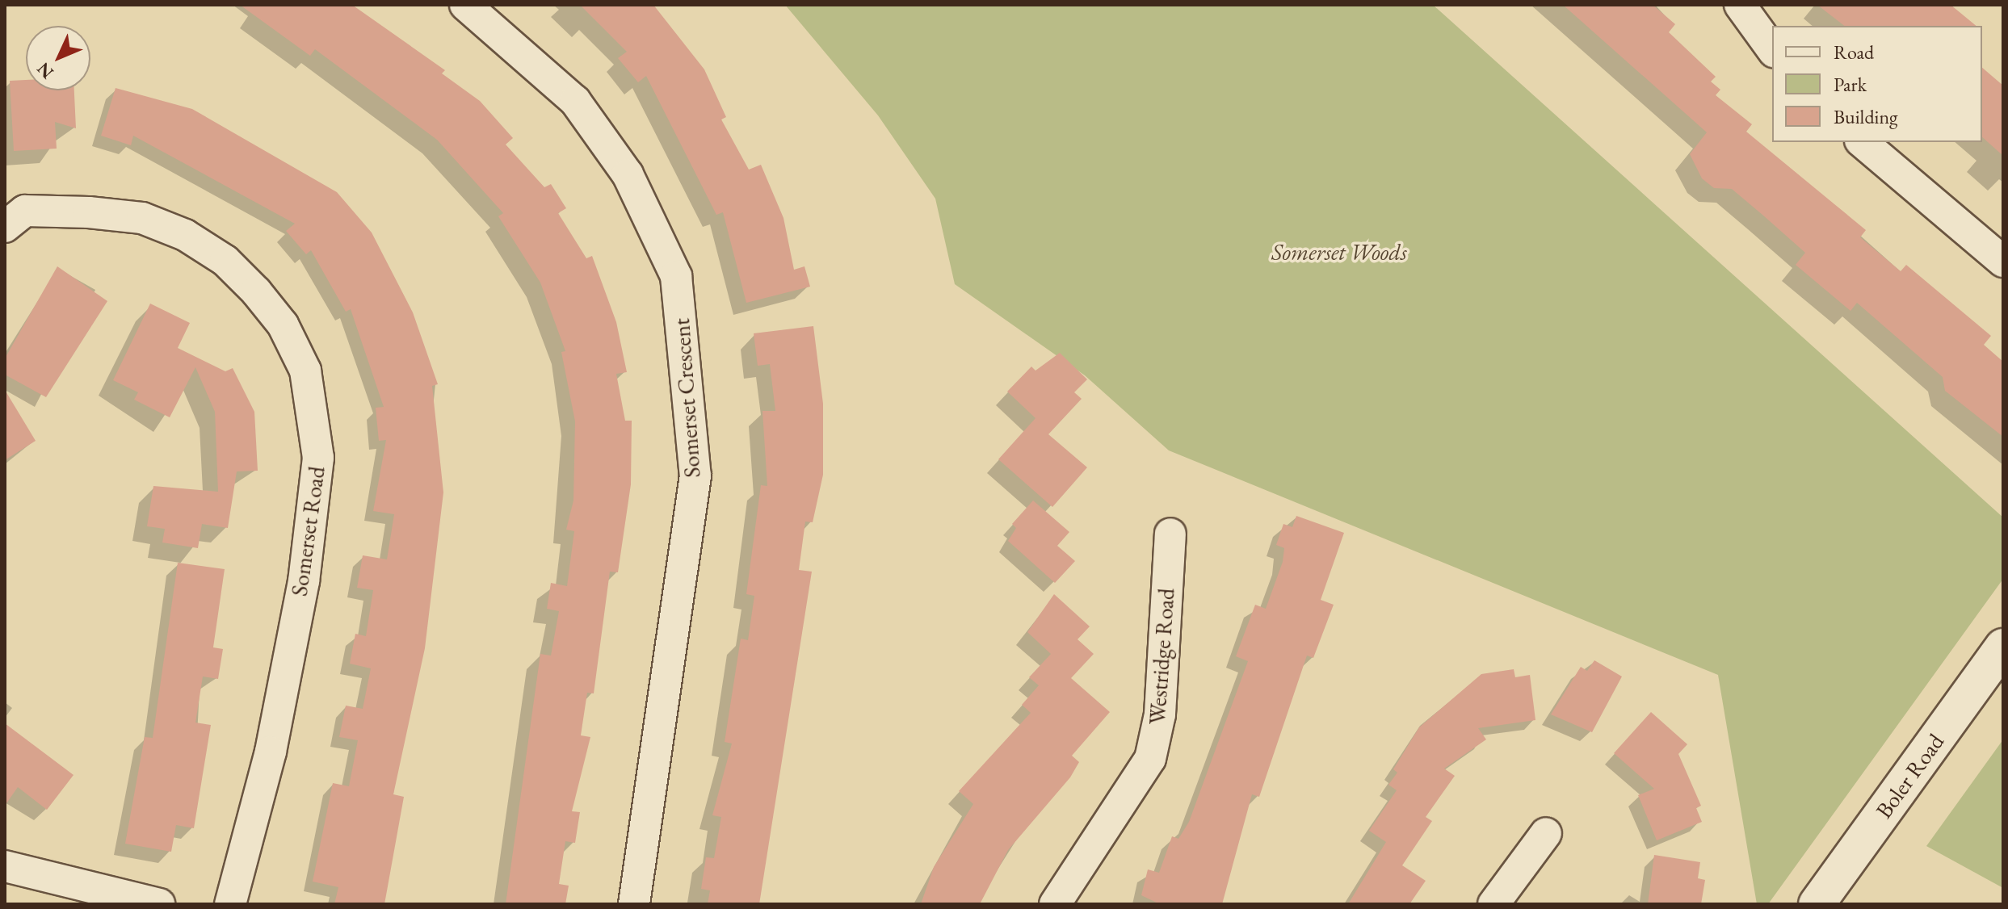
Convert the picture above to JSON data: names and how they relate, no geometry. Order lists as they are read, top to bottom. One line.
{"streets":{"street":["Somerset Crescent","Somerset Road","Westridge Road","Boler Road"]},"parks":["Somerset Woods"],"legend":["Road","Park","Building"],"north":"bottom left"}
